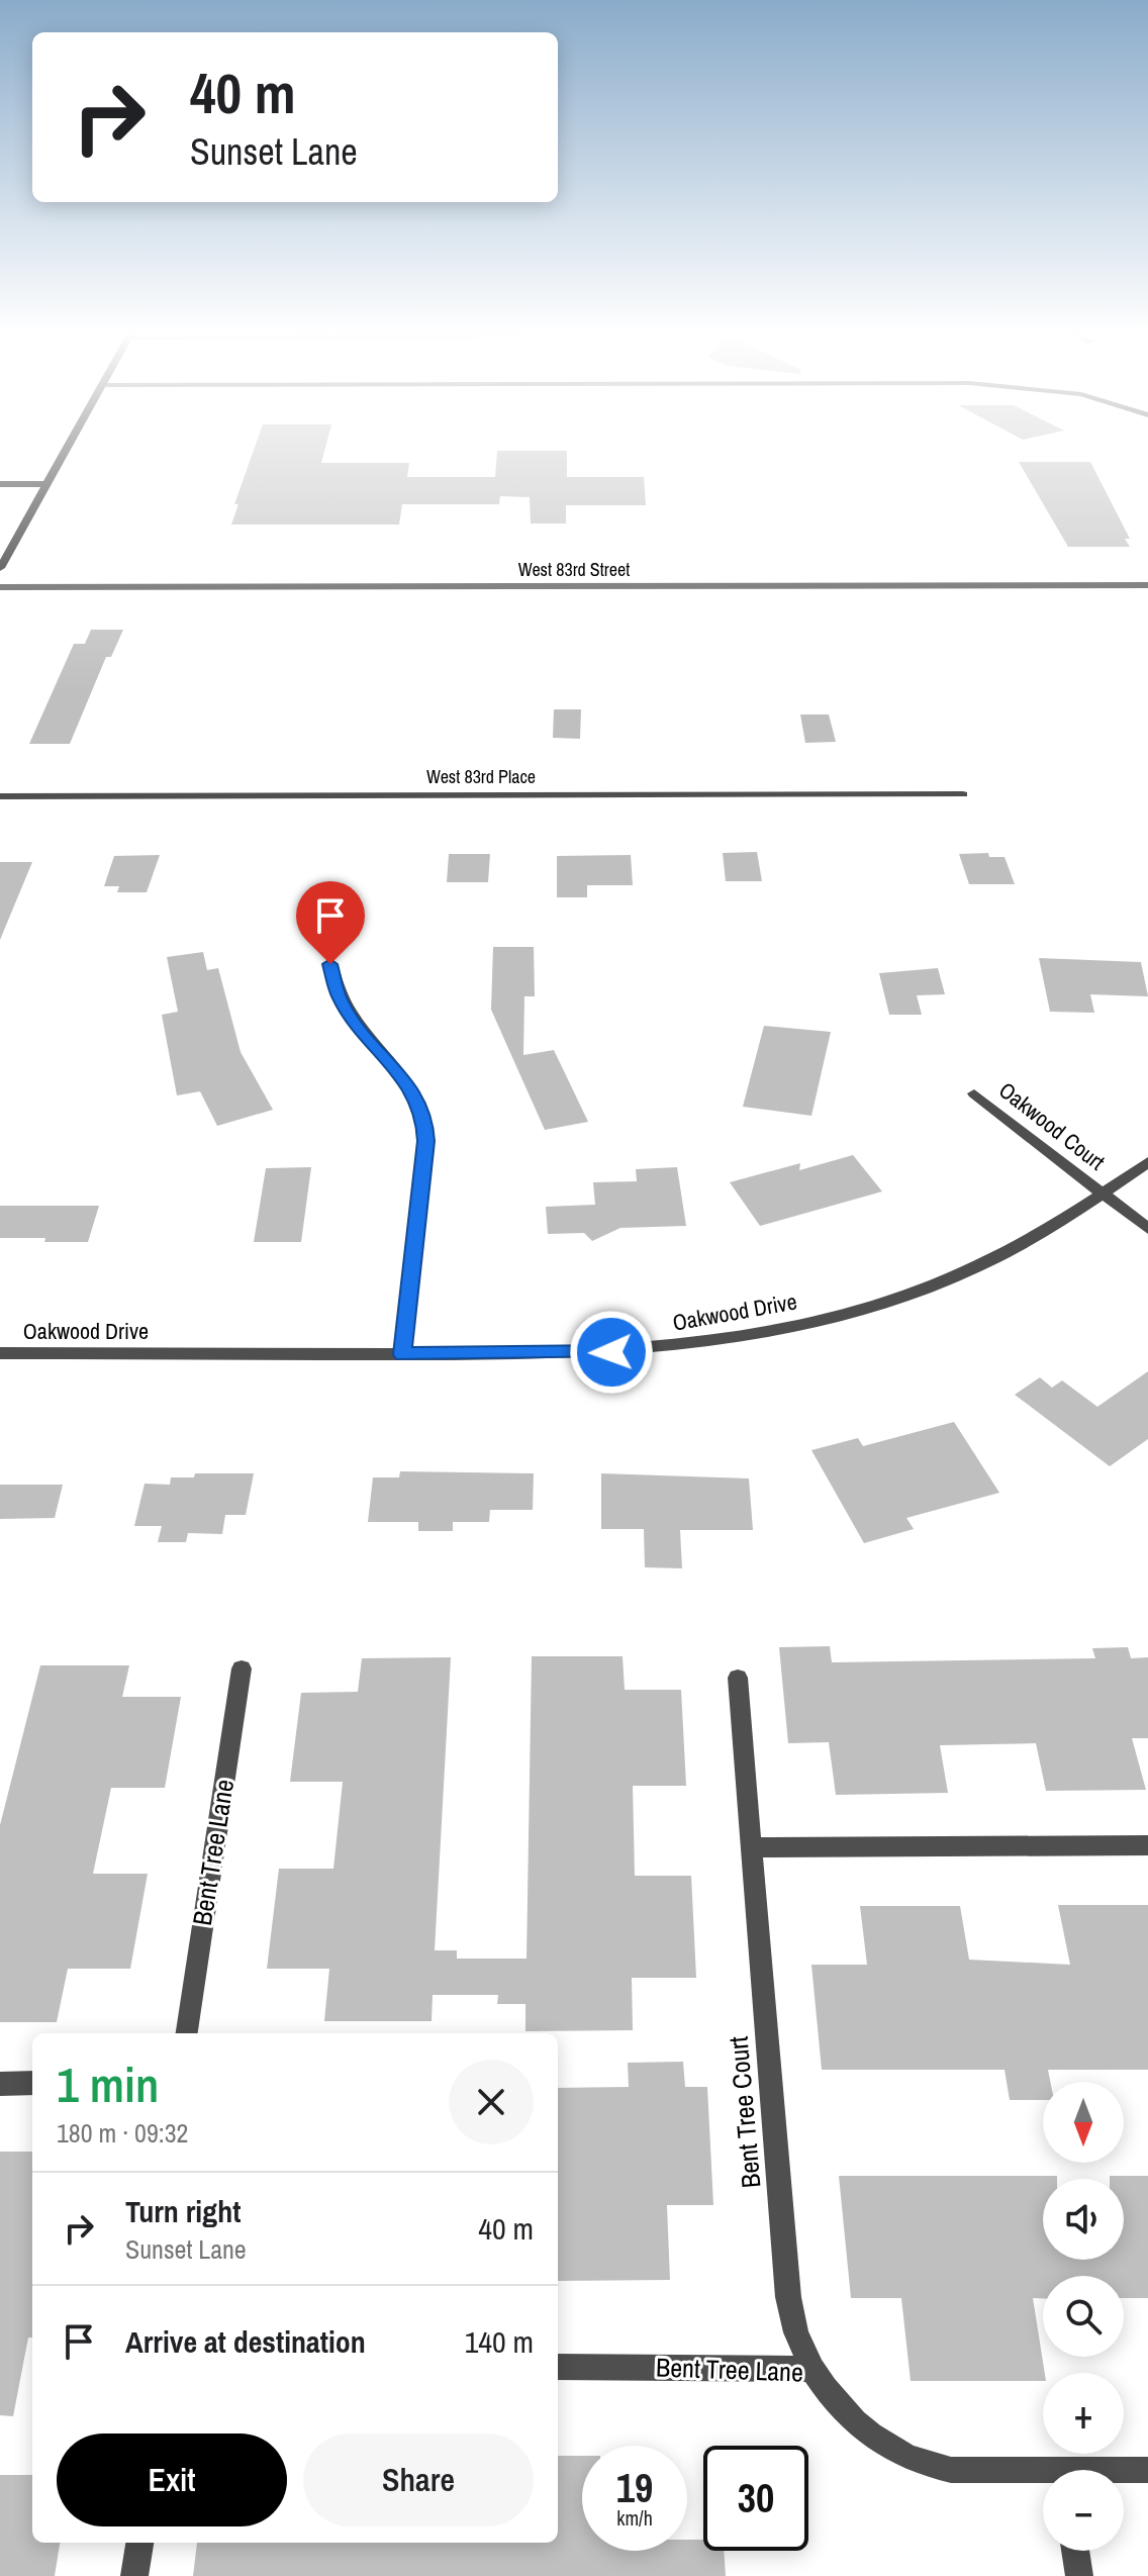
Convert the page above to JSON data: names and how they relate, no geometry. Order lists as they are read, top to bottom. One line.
{"streets":{"street":["West 83rd Street","West 83rd Place","Oakwood Court","Oakwood Drive","Bent Tree Lane","Bent Tree Court"]},"crossings":[["Oakwood Court","Oakwood Drive"],["Bent Tree Lane","Bent Tree Court"]],"north":"bottom","page":{"turn":["40 m","Sunset Lane"],"heading":["1 min","180 m · 09:32"],"map_buttons":["+","−"],"list":[{"name":"Turn right","note":"Sunset Lane","value":"40 m"},{"name":"Arrive at destination","value":"140 m"}],"buttons":["Exit","Share"],"speed":"19 km/h","limit":"30"}}
